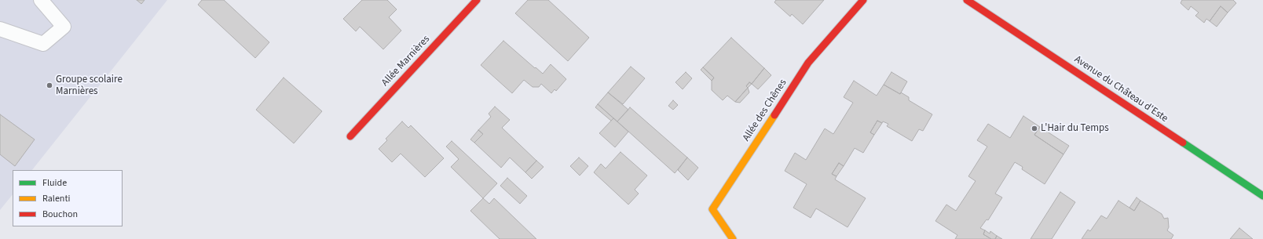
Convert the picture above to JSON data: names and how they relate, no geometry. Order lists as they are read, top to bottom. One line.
{"streets":{"street":["Allée Marnières","Avenue du Château d'Este","Allée des Chênes"]},"places":["Groupe scolaire Marnières","L'Hair du Temps"],"legend":["Fluide","Ralenti","Bouchon"]}
